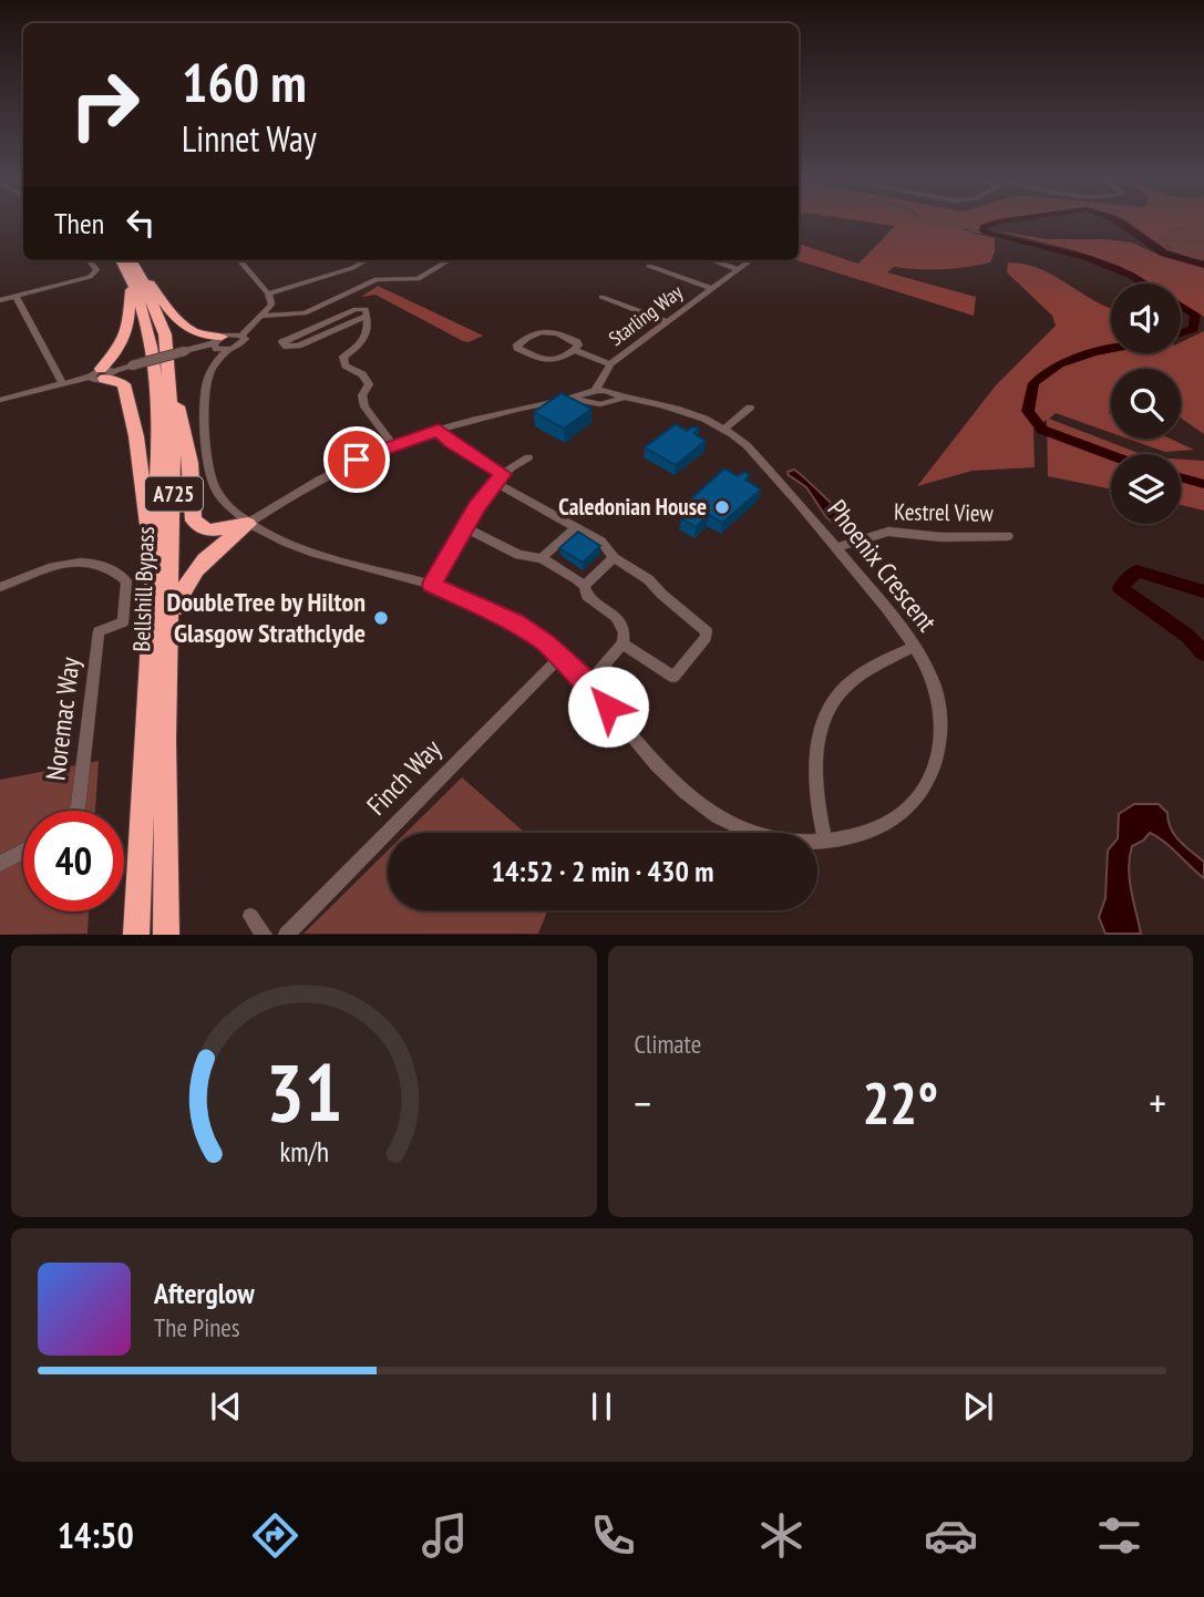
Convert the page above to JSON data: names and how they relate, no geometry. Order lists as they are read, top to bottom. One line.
{"streets":{"highway":["A725","Bellshill Bypass"],"street":["Starling Way","Kestrel View","Phoenix Crescent","Noremac Way","Finch Way"]},"crossings":[["Starling Way","Phoenix Crescent"],["Kestrel View","Phoenix Crescent"],["Phoenix Crescent","Finch Way"]],"places":["Caledonian House","DoubleTree by Hilton Glasgow Strathclyde"],"page":{"turn":["160 m","Linnet Way"],"then":"Then","limit":"40","trip":"14:52 · 2 min · 430 m","tile":"Climate","heat":["−","22°","+"],"song":["Afterglow","The Pines"],"tabs":"14:50","gauge":["31","km/h"]}}
